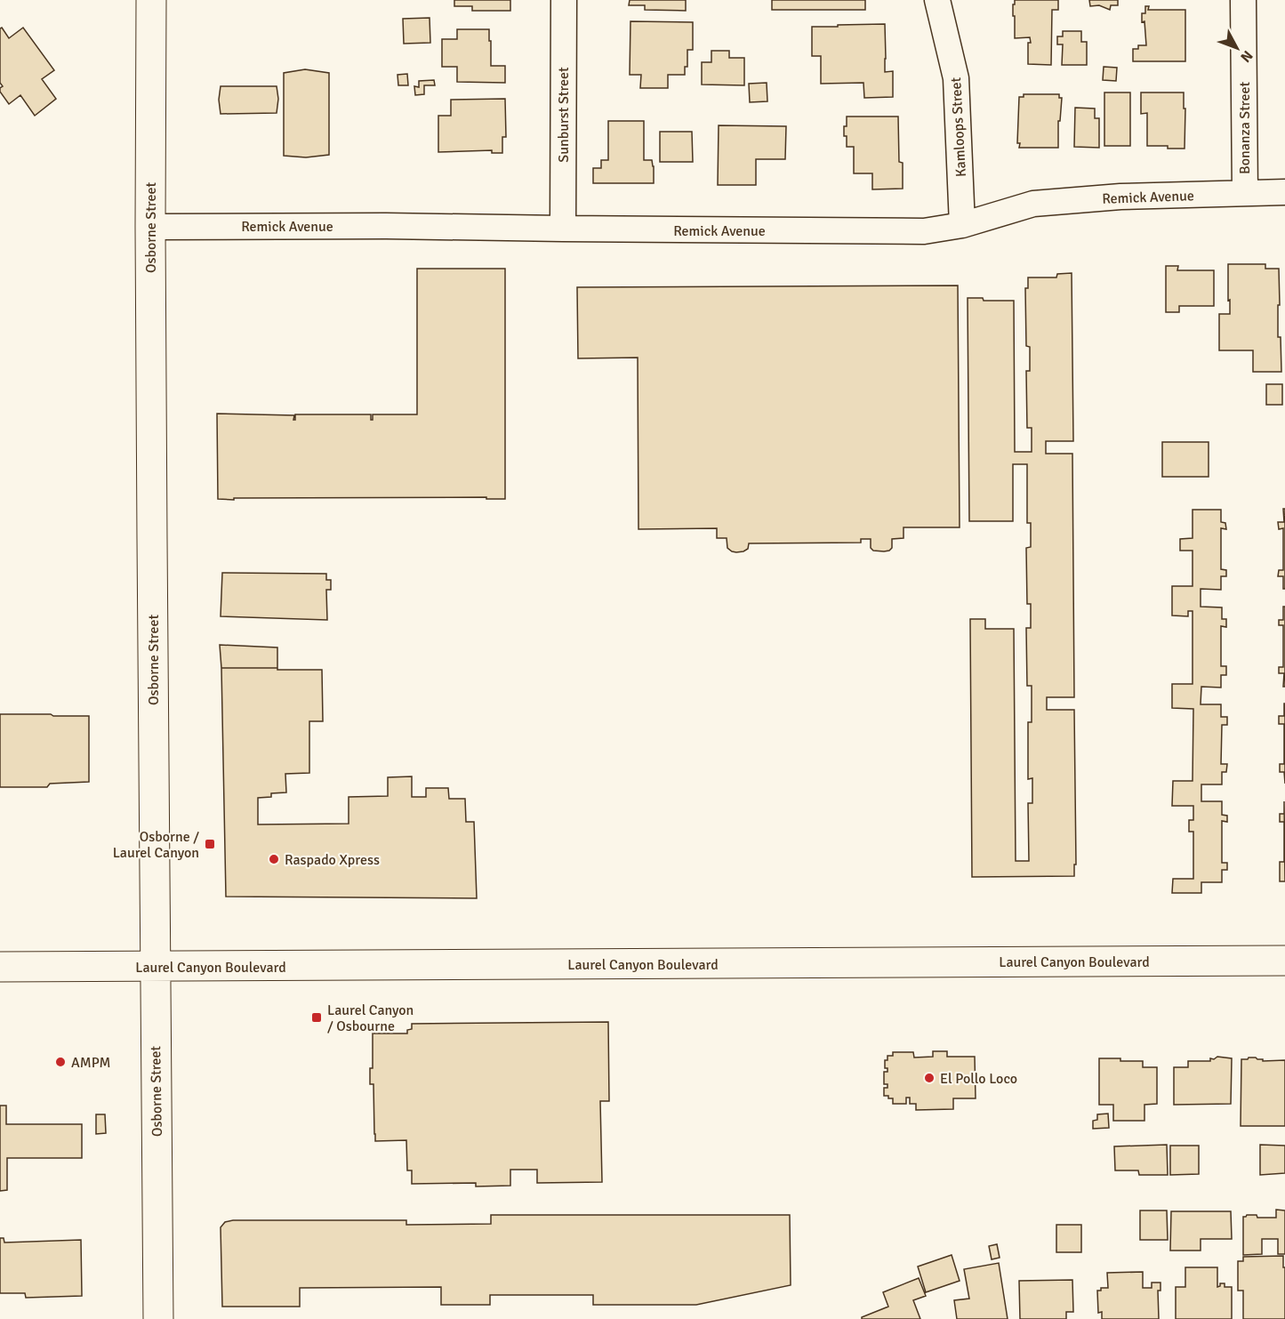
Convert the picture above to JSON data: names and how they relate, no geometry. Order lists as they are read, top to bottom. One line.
{"streets":{"main road":["Osborne Street","Laurel Canyon Boulevard"],"street":["Sunburst Street","Kamloops Street","Bonanza Street","Remick Avenue"]},"crossings":[["Sunburst Street","Remick Avenue"],["Kamloops Street","Remick Avenue"],["Bonanza Street","Remick Avenue"],["Remick Avenue","Osborne Street"],["Osborne Street","Laurel Canyon Boulevard"]],"places":{"transit":["Osborne / Laurel Canyon","Laurel Canyon / Osbourne"],"other":["Raspado Xpress","AMPM","El Pollo Loco"]},"north":"bottom right"}
